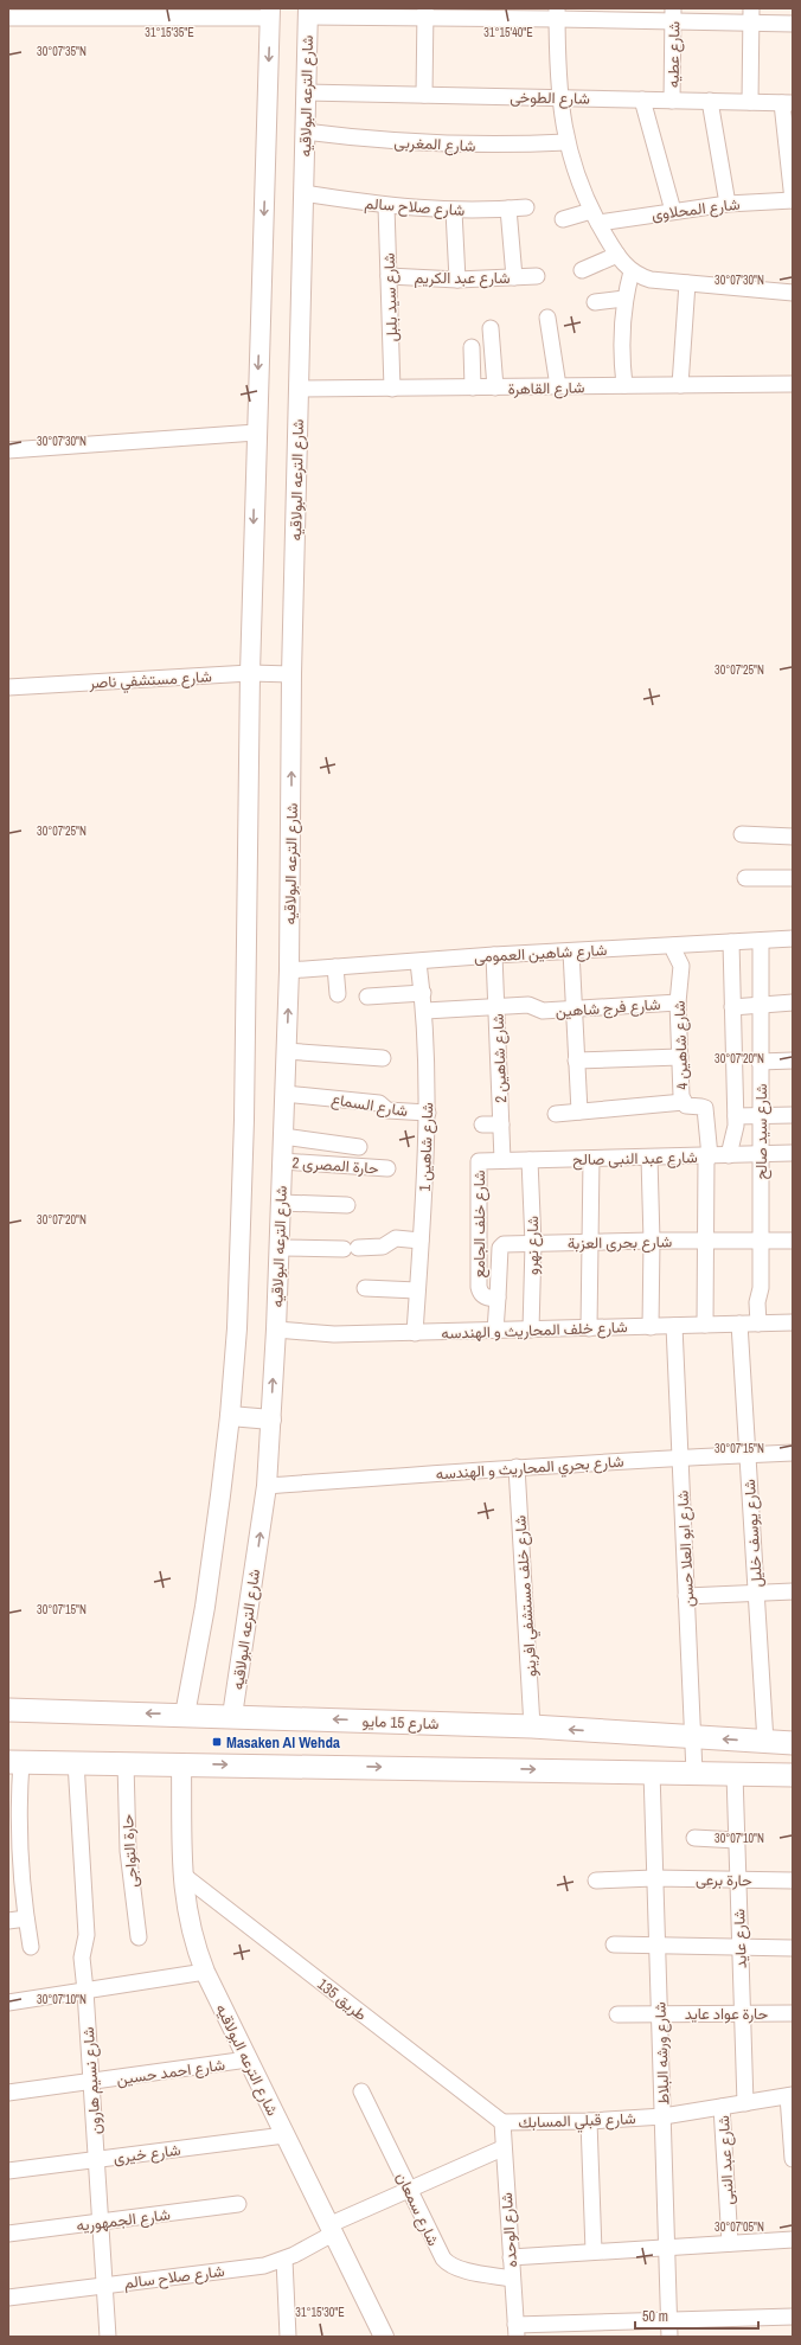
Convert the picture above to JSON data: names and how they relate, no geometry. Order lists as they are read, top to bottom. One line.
{"streets":{"main road":["شارع 15 مايو"],"street":["شارع عطيه","شارع الترعه البولاقيه","شارع الطوخى","شارع المغربى","شارع صلاح سالم","شارع المحلاوى","شارع عبد الكريم","شارع سيد بلبل","شارع القاهرة","شارع مستشفي ناصر","شارع شاهين العمومى","شارع فرج شاهين","شارع شاهين 4","شارع شاهين 2","شارع السماع","شارع سيد صالح","شارع شاهين 1","شارع عبد النبى صالح","حارة المصرى 2","شارع خلف الجامع","شارع بحرى العزبة","شارع نهرو","شارع خلف المحاريث و الهندسه","شارع بحري المحاريث و الهندسه","شارع يوسف خليل","شارع ابو العلا حسن","شارع خلف مستشفي افرينو","حارة التواجى","حارة برعى","شارع عايد","طريق 135","حارة عواد عايد","شارع ورشه البلاط","شارع احمد حسين","شارع نسيم هارون","شارع قبلي المسابك","شارع خيرى","شارع عبد النبى","شارع سمعان","شارع الجمهوريه","شارع الوحده"]},"crossings":[["شارع عطيه","شارع الطوخى"],["شارع الترعه البولاقيه","شارع الطوخى"],["شارع الترعه البولاقيه","شارع المغربى"],["شارع الترعه البولاقيه","شارع صلاح سالم"],["شارع الترعه البولاقيه","شارع القاهرة"],["شارع الترعه البولاقيه","شارع مستشفي ناصر"],["شارع الترعه البولاقيه","شارع شاهين العمومى"],["شارع الترعه البولاقيه","شارع السماع"],["شارع الترعه البولاقيه","حارة المصرى 2"],["شارع الترعه البولاقيه","شارع خلف المحاريث و الهندسه"],["شارع الترعه البولاقيه","شارع بحري المحاريث و الهندسه"],["شارع الترعه البولاقيه","شارع 15 مايو"],["شارع الترعه البولاقيه","طريق 135"],["شارع الترعه البولاقيه","شارع احمد حسين"],["شارع الترعه البولاقيه","شارع خيرى"],["شارع صلاح سالم","شارع سيد بلبل"],["شارع صلاح سالم","شارع نسيم هارون"],["شارع صلاح سالم","شارع سمعان"],["شارع صلاح سالم","شارع الوحده"],["شارع عبد الكريم","شارع سيد بلبل"],["شارع سيد بلبل","شارع القاهرة"],["شارع شاهين العمومى","شارع شاهين 4"],["شارع شاهين العمومى","شارع شاهين 2"],["شارع شاهين العمومى","شارع سيد صالح"],["شارع شاهين العمومى","شارع شاهين 1"],["شارع فرج شاهين","شارع شاهين 4"],["شارع فرج شاهين","شارع شاهين 2"],["شارع فرج شاهين","شارع شاهين 1"],["شارع شاهين 4","شارع عبد النبى صالح"],["شارع شاهين 2","شارع عبد النبى صالح"],["شارع السماع","شارع شاهين 1"],["شارع سيد صالح","شارع عبد النبى صالح"],["شارع سيد صالح","شارع بحرى العزبة"],["شارع سيد صالح","شارع خلف المحاريث و الهندسه"],["شارع شاهين 1","شارع خلف المحاريث و الهندسه"],["شارع عبد النبى صالح","شارع خلف الجامع"],["شارع عبد النبى صالح","شارع نهرو"],["شارع خلف الجامع","شارع بحرى العزبة"],["شارع خلف الجامع","شارع خلف المحاريث و الهندسه"],["شارع بحرى العزبة","شارع نهرو"],["شارع نهرو","شارع خلف المحاريث و الهندسه"],["شارع خلف المحاريث و الهندسه","شارع يوسف خليل"],["شارع خلف المحاريث و الهندسه","شارع ابو العلا حسن"],["شارع بحري المحاريث و الهندسه","شارع يوسف خليل"],["شارع بحري المحاريث و الهندسه","شارع ابو العلا حسن"],["شارع بحري المحاريث و الهندسه","شارع خلف مستشفي افرينو"],["شارع يوسف خليل","شارع 15 مايو"],["شارع ابو العلا حسن","شارع 15 مايو"],["شارع خلف مستشفي افرينو","شارع 15 مايو"],["حارة برعى","شارع عايد"],["حارة برعى","شارع ورشه البلاط"],["شارع عايد","حارة عواد عايد"],["شارع عايد","شارع قبلي المسابك"],["طريق 135","شارع قبلي المسابك"],["طريق 135","شارع الوحده"],["حارة عواد عايد","شارع ورشه البلاط"],["شارع ورشه البلاط","شارع قبلي المسابك"],["شارع احمد حسين","شارع نسيم هارون"],["شارع نسيم هارون","شارع خيرى"],["شارع نسيم هارون","شارع الجمهوريه"],["شارع قبلي المسابك","شارع عبد النبى"],["شارع قبلي المسابك","شارع الوحده"],["شارع سمعان","شارع الوحده"]],"places":{"transit":["Masaken Al Wehda"]},"scale_bar":"50 m","coordinates":["31°15'35\"E","31°15'40\"E","30°07'35\"N","30°07'30\"N","30°07'25\"N","30°07'20\"N","30°07'15\"N","30°07'10\"N","30°07'05\"N","31°15'30\"E"]}
